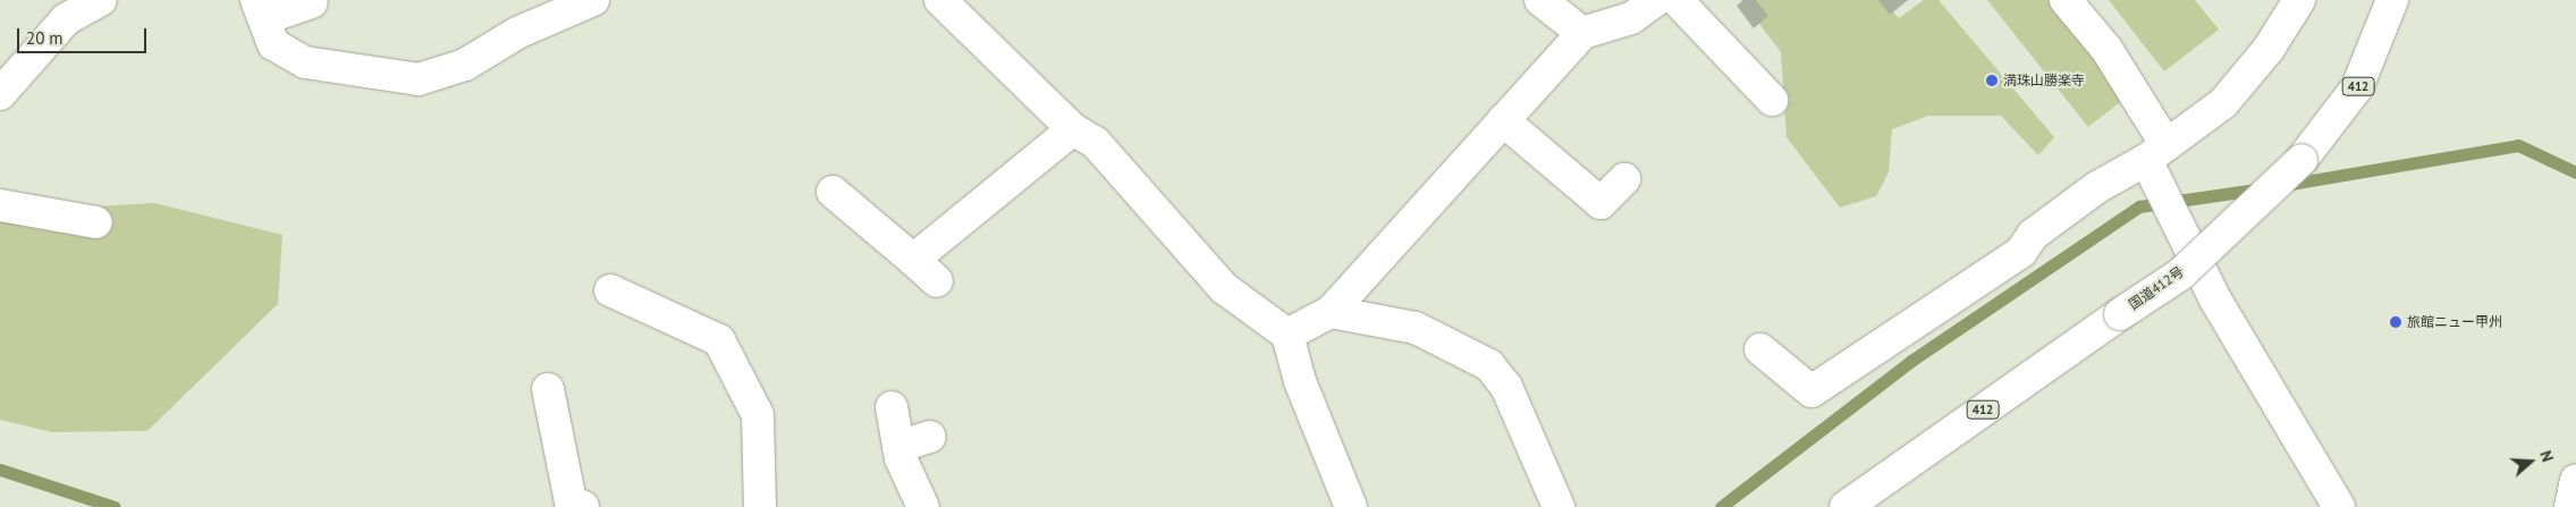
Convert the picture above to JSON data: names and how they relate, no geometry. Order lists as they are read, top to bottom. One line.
{"streets":{"main road":["412","国道412号"]},"places":["満珠山勝楽寺","旅館ニュー甲州"],"scale_bar":"20 m","north":"right"}
